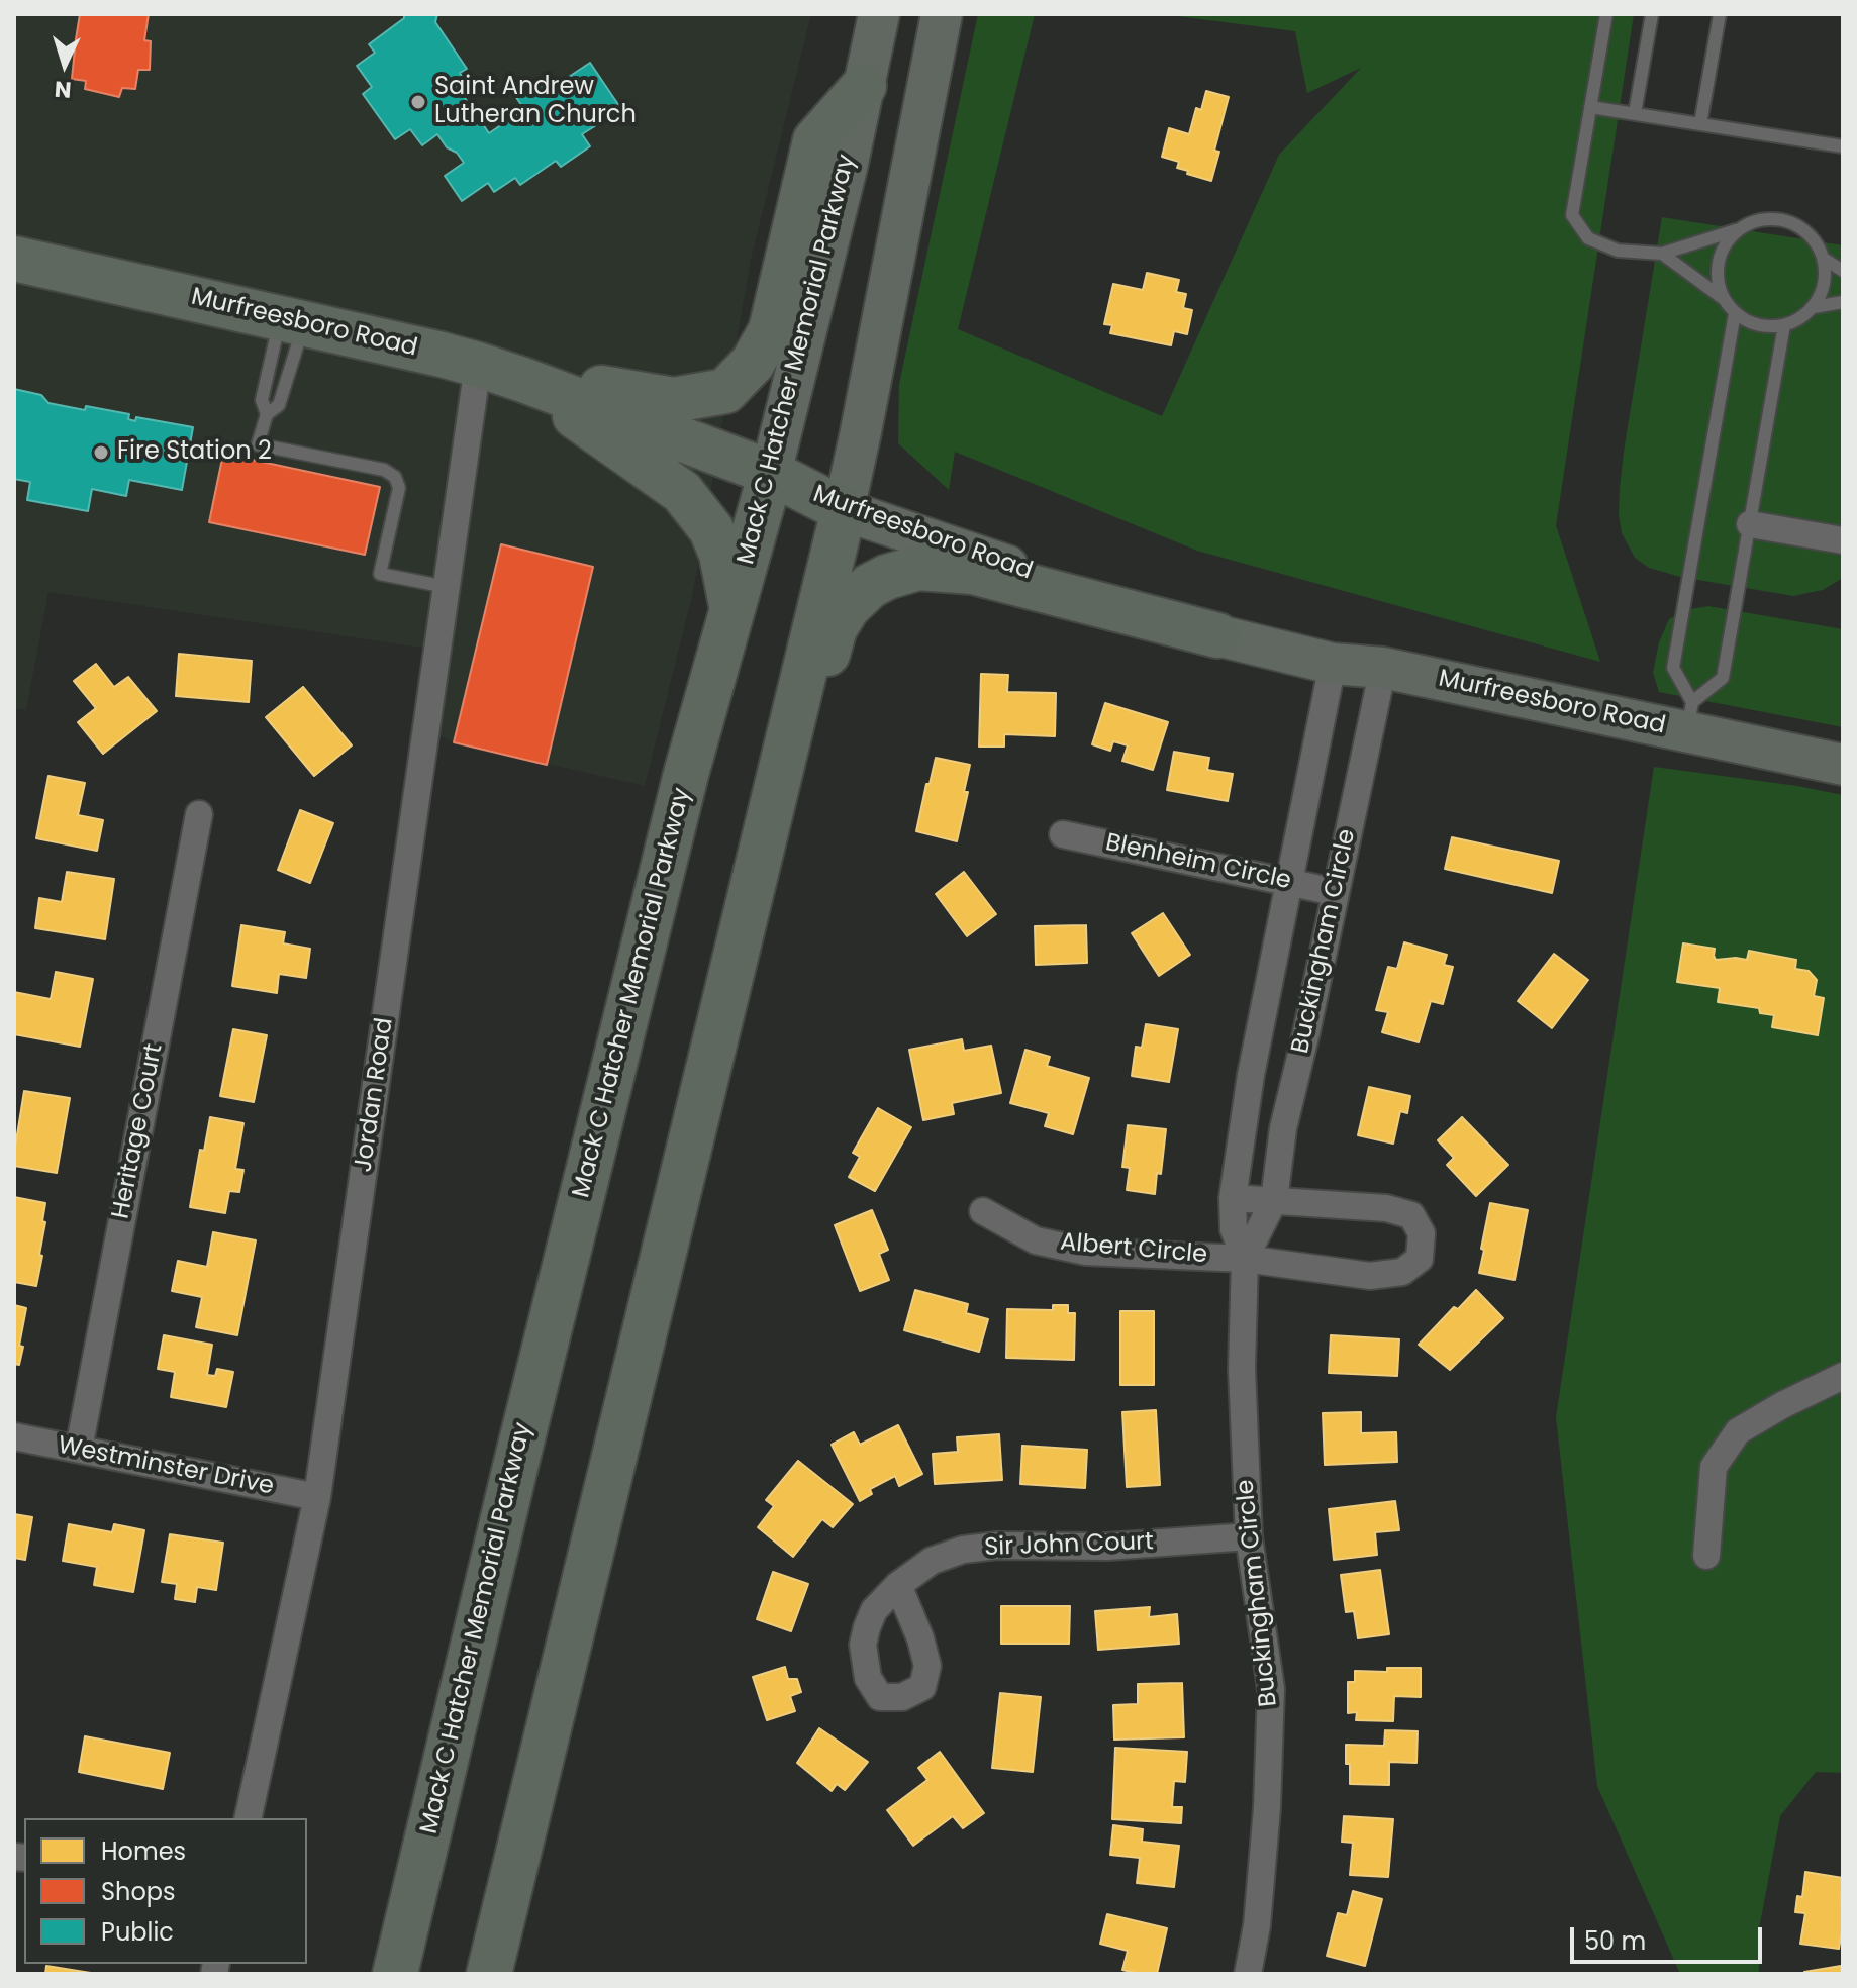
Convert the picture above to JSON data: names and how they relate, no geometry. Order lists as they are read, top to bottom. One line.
{"streets":{"highway":["Murfreesboro Road","Mack C Hatcher Memorial Parkway"],"street":["Blenheim Circle","Buckingham Circle","Jordan Road","Heritage Court","Albert Circle","Westminster Drive","Sir John Court"]},"crossings":[["Murfreesboro Road","Mack C Hatcher Memorial Parkway"],["Murfreesboro Road","Buckingham Circle"],["Murfreesboro Road","Jordan Road"],["Blenheim Circle","Buckingham Circle"],["Buckingham Circle","Albert Circle"],["Buckingham Circle","Sir John Court"],["Jordan Road","Westminster Drive"],["Heritage Court","Westminster Drive"]],"places":["Saint Andrew Lutheran Church","Fire Station 2"],"legend":["Homes","Shops","Public"],"scale_bar":"50 m","north":"bottom"}
